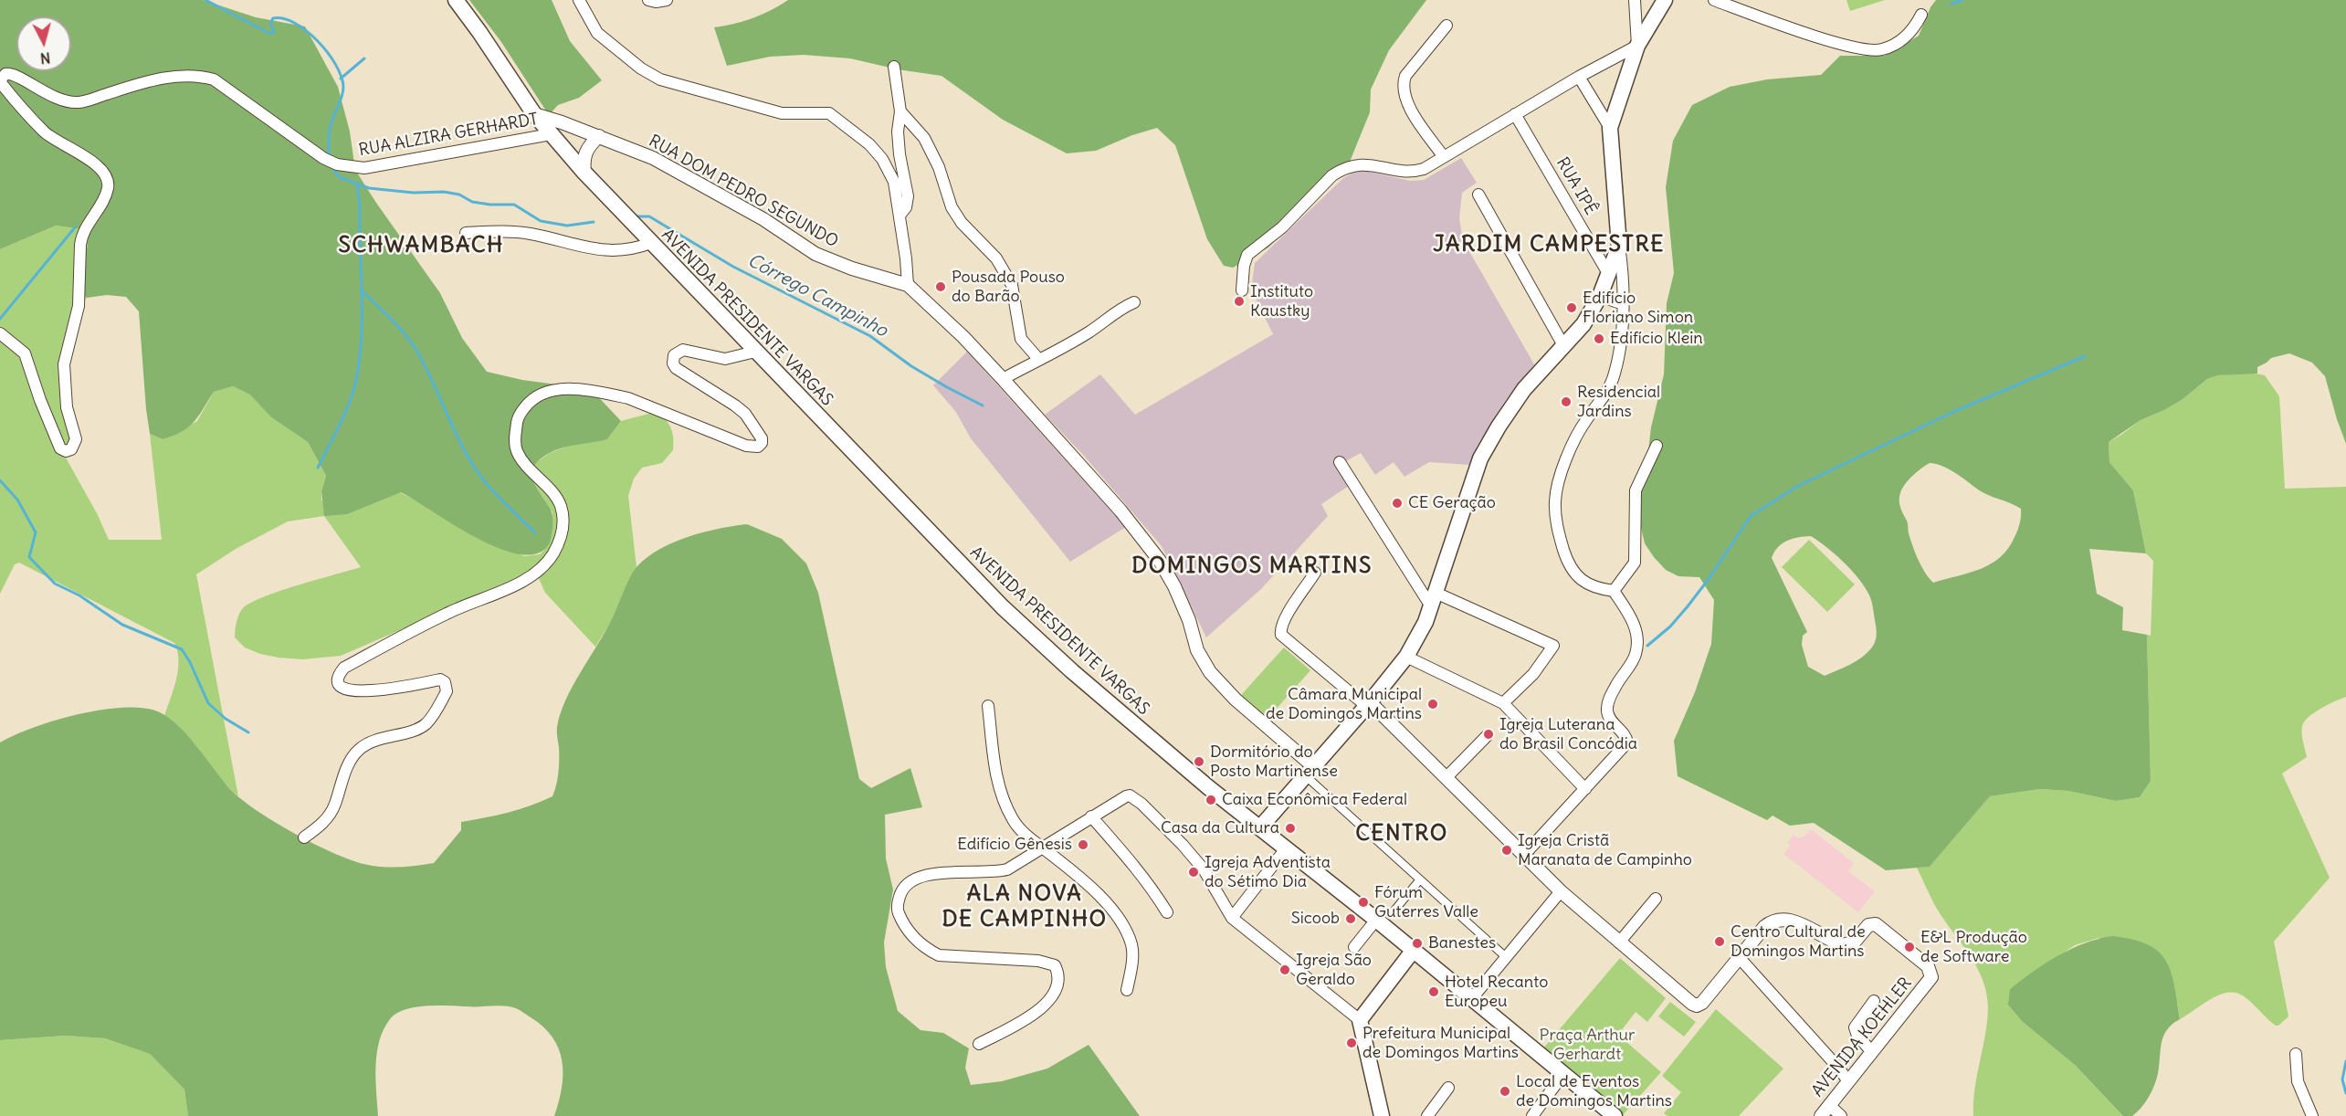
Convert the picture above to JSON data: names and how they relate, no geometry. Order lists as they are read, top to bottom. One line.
{"streets":{"main road":["AVENIDA PRESIDENTE VARGAS"],"street":["RUA ALZIRA GERHARDT","RUA IPÊ","RUA DOM PEDRO SEGUNDO","AVENIDA KOEHLER"]},"crossings":[["RUA ALZIRA GERHARDT","AVENIDA PRESIDENTE VARGAS"],["RUA DOM PEDRO SEGUNDO","AVENIDA PRESIDENTE VARGAS"]],"districts":["JARDIM CAMPESTRE","SCHWAMBACH","DOMINGOS MARTINS","CENTRO","ALA NOVA DE CAMPINHO"],"water":["Córrego Campinho"],"parks":["Praça Arthur Gerhardt"],"places":["Pousada Pouso do Barão","Instituto Kaustky","Edifício Floriano Simon","Edifício Klein","Residencial Jardins","CE Geração","Câmara Municipal de Domingos Martins","Igreja Luterana do Brasil Concódia","Dormitório do Posto Martinense","Caixa Econômica Federal","Casa da Cultura","Edifício Gênesis","Igreja Cristã Maranata de Campinho","Igreja Adventista do Sétimo Dia","Fórum Guterres Valle","Sicoob","Centro Cultural de Domingos Martins","Banestes","E&L Produção de Software","Igreja São Geraldo","Hotel Recanto Europeu","Prefeitura Municipal de Domingos Martins","Local de Eventos de Domingos Martins"],"north":"bottom"}
